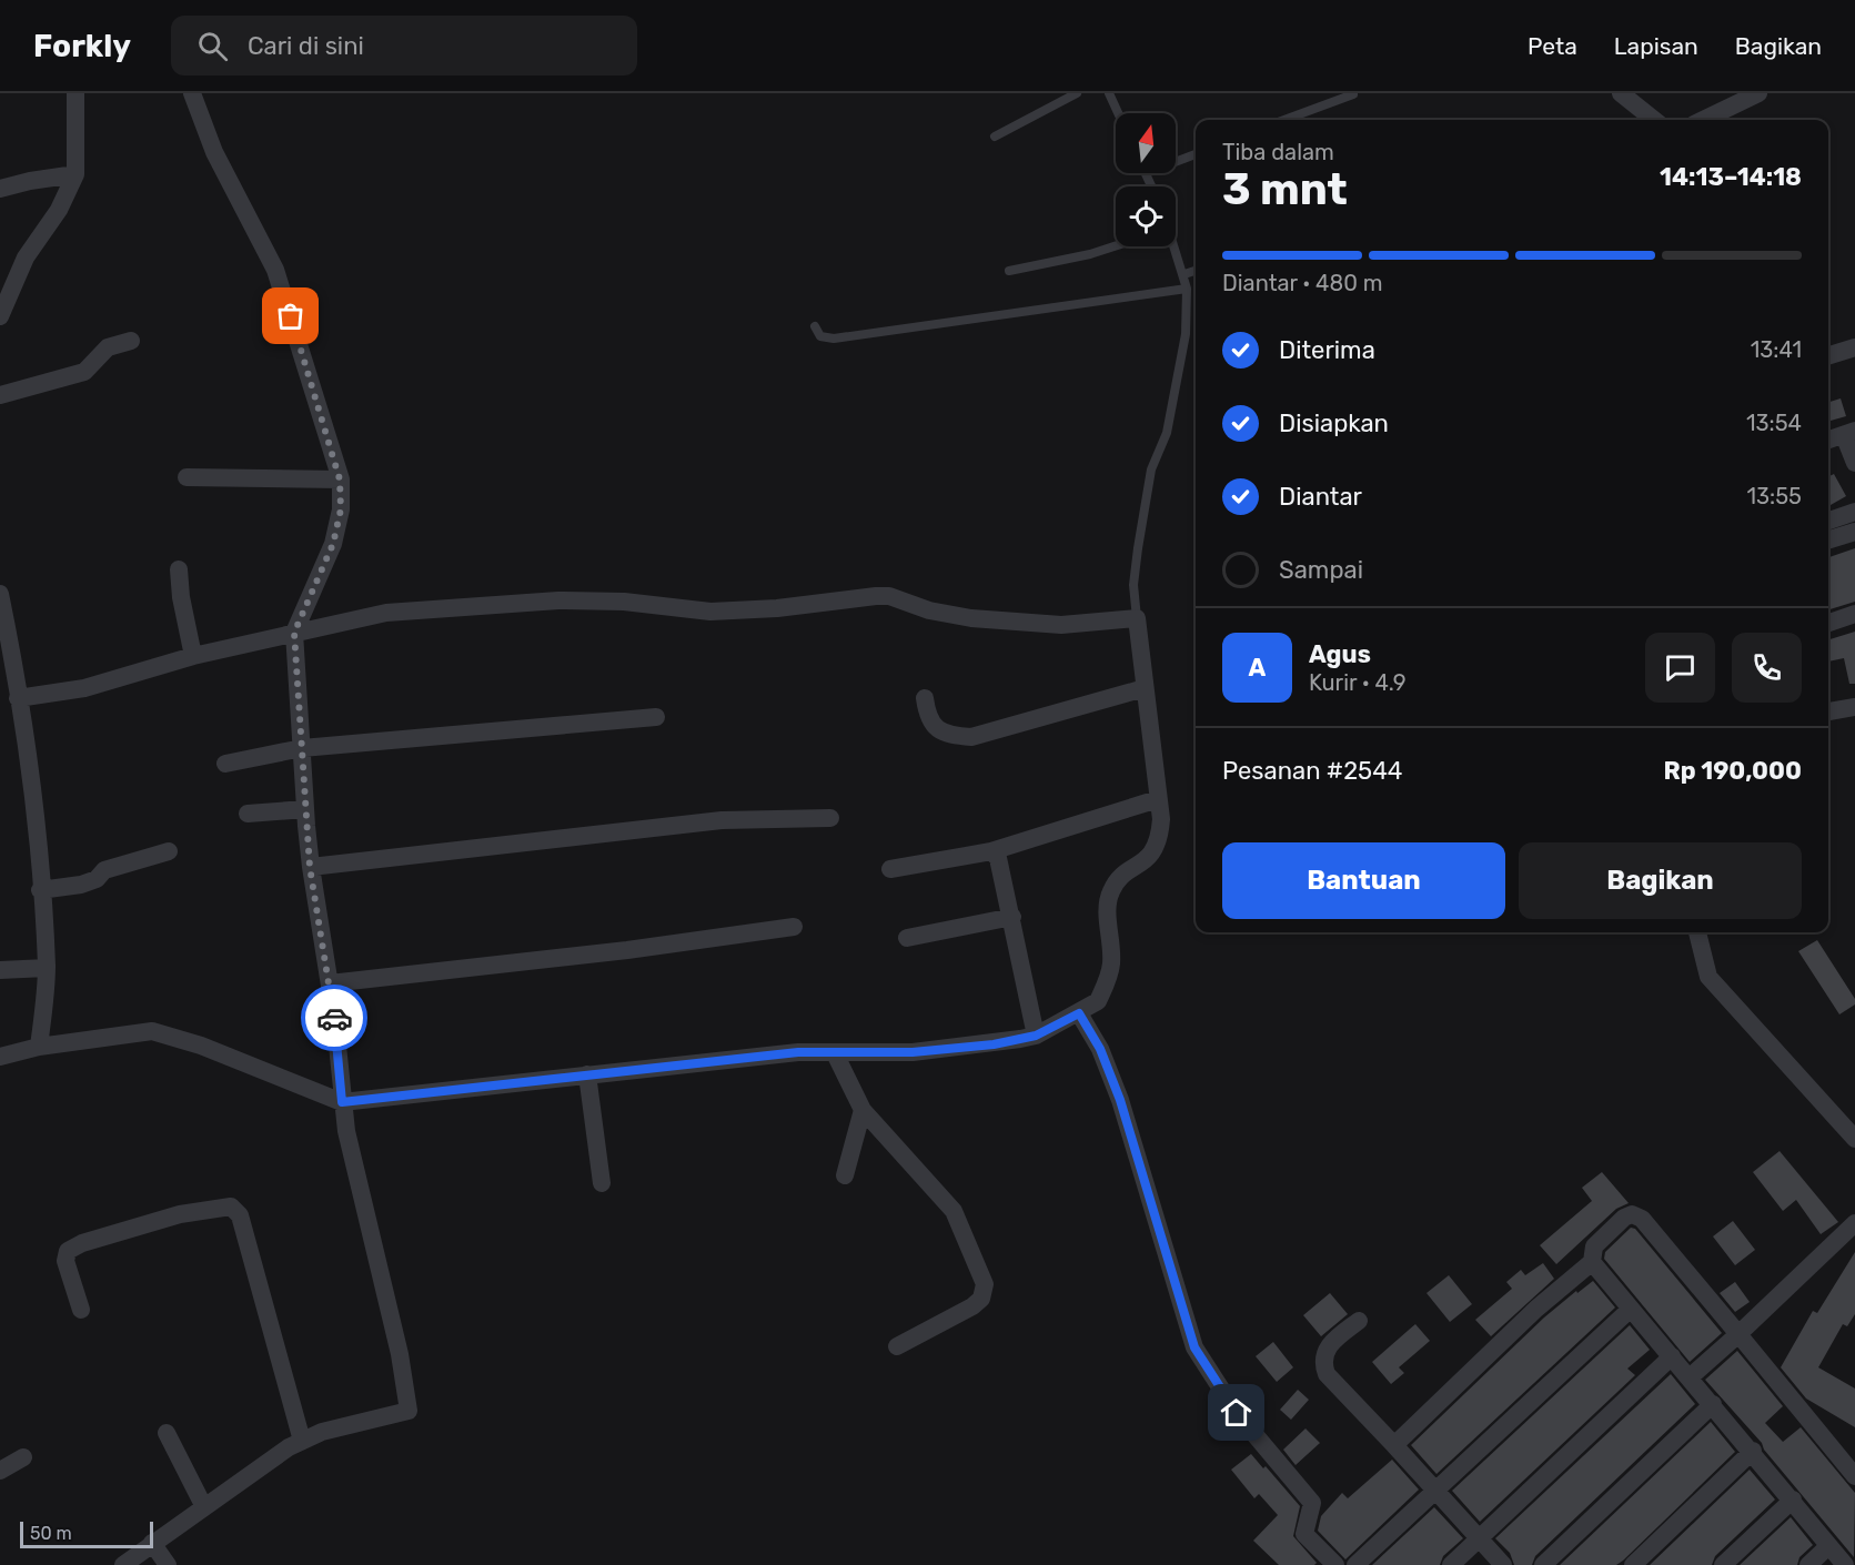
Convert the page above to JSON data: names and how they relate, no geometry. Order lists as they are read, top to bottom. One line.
{"scale_bar":"50 m","north":"top","page":{"header":"Forkly","search":"Cari di sini","nav":["Peta","Lapisan","Bagikan"],"heading":["3 mnt","Tiba dalam","14:13–14:18"],"panel":["Agus","Kurir · 4.9","Pesanan #2544","Rp 190,000"],"bar":"Diantar · 480 m","list":[["Diterima","13:41"],["Disiapkan","13:54"],["Diantar","13:55"],"Sampai"],"round":"A","buttons":["Bantuan","Bagikan"],"scale":"50 m"}}
